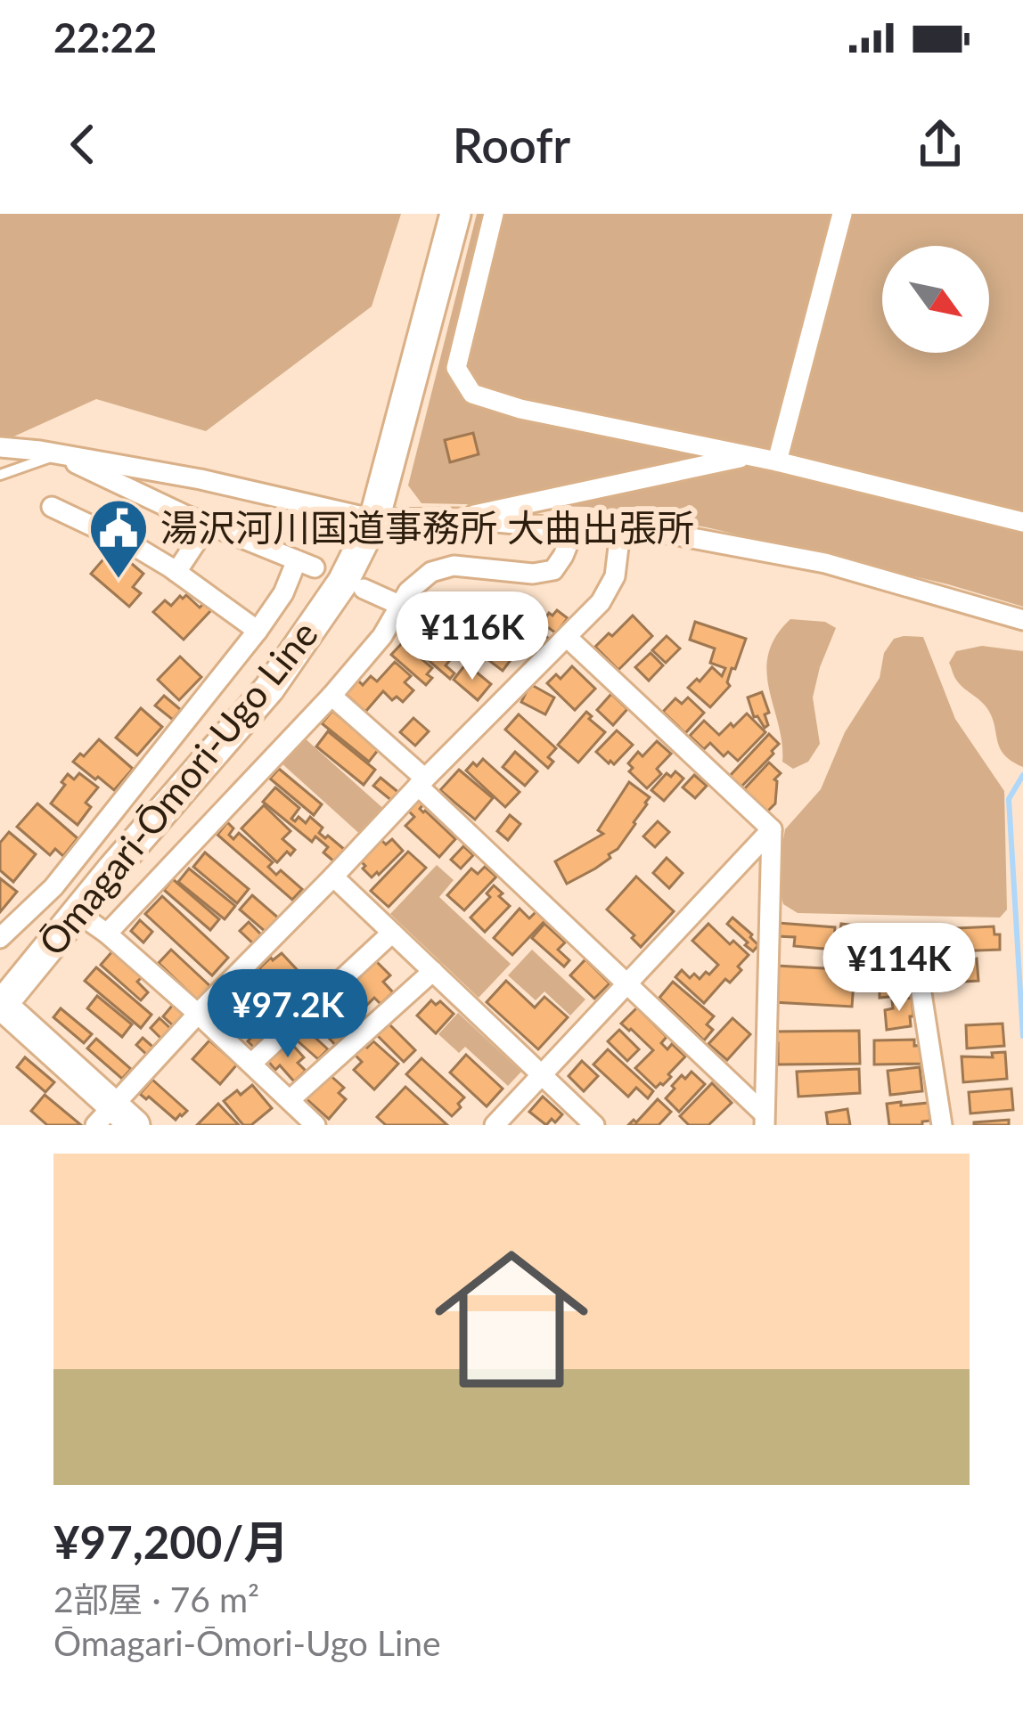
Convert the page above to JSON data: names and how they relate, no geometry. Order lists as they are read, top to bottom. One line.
{"streets":{"main road":["Ōmagari-Ōmori-Ugo Line"]},"places":{"public building":["湯沢河川国道事務所 大曲出張所"]},"north":"bottom right","page":{"status":"22:22","header":"Roofr","price":["¥116K","¥114K","¥97.2K"],"list":[{"name":"¥97,200/月","note":"2部屋 · 76 m² · Ōmagari-Ōmori-Ugo Line"}]}}
